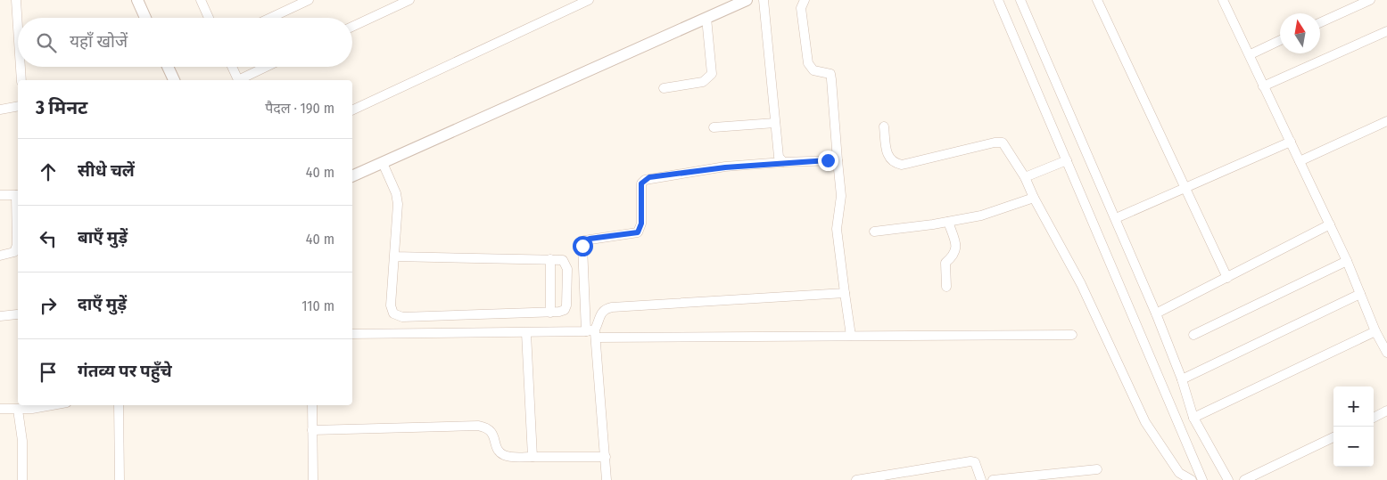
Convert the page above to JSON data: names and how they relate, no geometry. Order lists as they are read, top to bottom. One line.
{"north":"top","page":{"search":"यहाँ खोजें","heading":["3 मिनट","पैदल · 190 m"],"list":[["सीधे चलें","40 m"],["बाएँ मुड़ें","40 m"],["दाएँ मुड़ें","110 m"],"गंतव्य पर पहुँचे"],"map_buttons":["+","−"]}}
